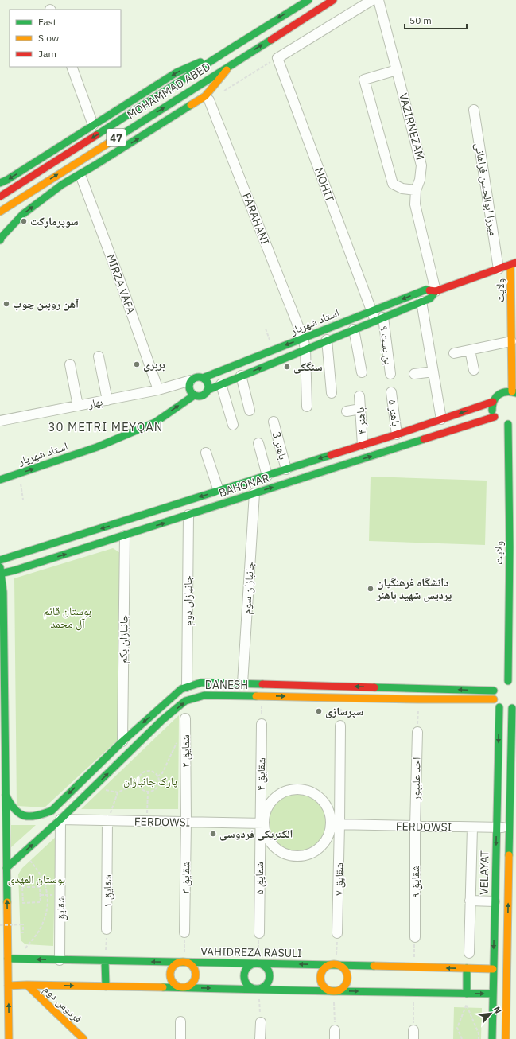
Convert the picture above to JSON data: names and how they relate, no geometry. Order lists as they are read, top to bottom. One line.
{"streets":{"street":["MOHAMMAD ABED","VAZIRNEZAM","47","MOHIT","میرزا ابوالحسن فراهانی","FARAHANI","MIRZA VAFA","ولایت","استاد شهریار","بن بست ۹","بهار","باهنر ۵","باهنر ۴","باهنر 3","BAHONAR","جانبازان سوم","جانبازان دوم","جانبازان یکم","DANESH","شقایق ۲","شقایق ۴","احد علیپور","FERDOWSI","VELAYAT","شقایق ۳","شقایق ۵","شقایق ۷","شقایق ۹","شقایق ۱","شقایق","VAHIDREZA RASULI","فردوس دوم"]},"crossings":[["VAZIRNEZAM","استاد شهریار"],["MOHIT","استاد شهریار"],["MOHIT","بن بست ۹"],["میرزا ابوالحسن فراهانی","استاد شهریار"],["FARAHANI","استاد شهریار"],["MIRZA VAFA","بهار"],["ولایت","استاد شهریار"],["ولایت","BAHONAR"],["استاد شهریار","بن بست ۹"],["استاد شهریار","بهار"],["باهنر ۵","BAHONAR"],["باهنر ۴","BAHONAR"],["باهنر 3","BAHONAR"],["BAHONAR","جانبازان سوم"],["BAHONAR","جانبازان دوم"],["BAHONAR","جانبازان یکم"],["جانبازان سوم","DANESH"],["جانبازان دوم","DANESH"],["جانبازان یکم","DANESH"],["DANESH","FERDOWSI"],["DANESH","شقایق"],["شقایق ۲","FERDOWSI"],["شقایق ۲","شقایق ۳"],["شقایق ۴","FERDOWSI"],["شقایق ۴","شقایق ۵"],["شقایق ۴","شقایق ۷"],["احد علیپور","FERDOWSI"],["احد علیپور","شقایق ۹"],["FERDOWSI","VELAYAT"],["FERDOWSI","شقایق ۳"],["FERDOWSI","شقایق ۵"],["FERDOWSI","شقایق ۷"],["FERDOWSI","شقایق ۹"],["FERDOWSI","شقایق ۱"],["FERDOWSI","شقایق"],["VELAYAT","VAHIDREZA RASULI"],["شقایق ۵","شقایق ۷"],["شقایق","VAHIDREZA RASULI"]],"districts":["30 METRI MEYQAN"],"parks":["بوستان قائم آل محمد","پارک جانبازان","بوستان المهدی"],"places":["سوپرمارکت","آهن روبین چوب","بربری","سنگکی","دانشگاه فرهنگیان پردیس شهید باهنر","سپرسازی","الکتریکی فردوسی"],"legend":["Fast","Slow","Jam"],"scale_bar":"50 m","north":"top right"}
